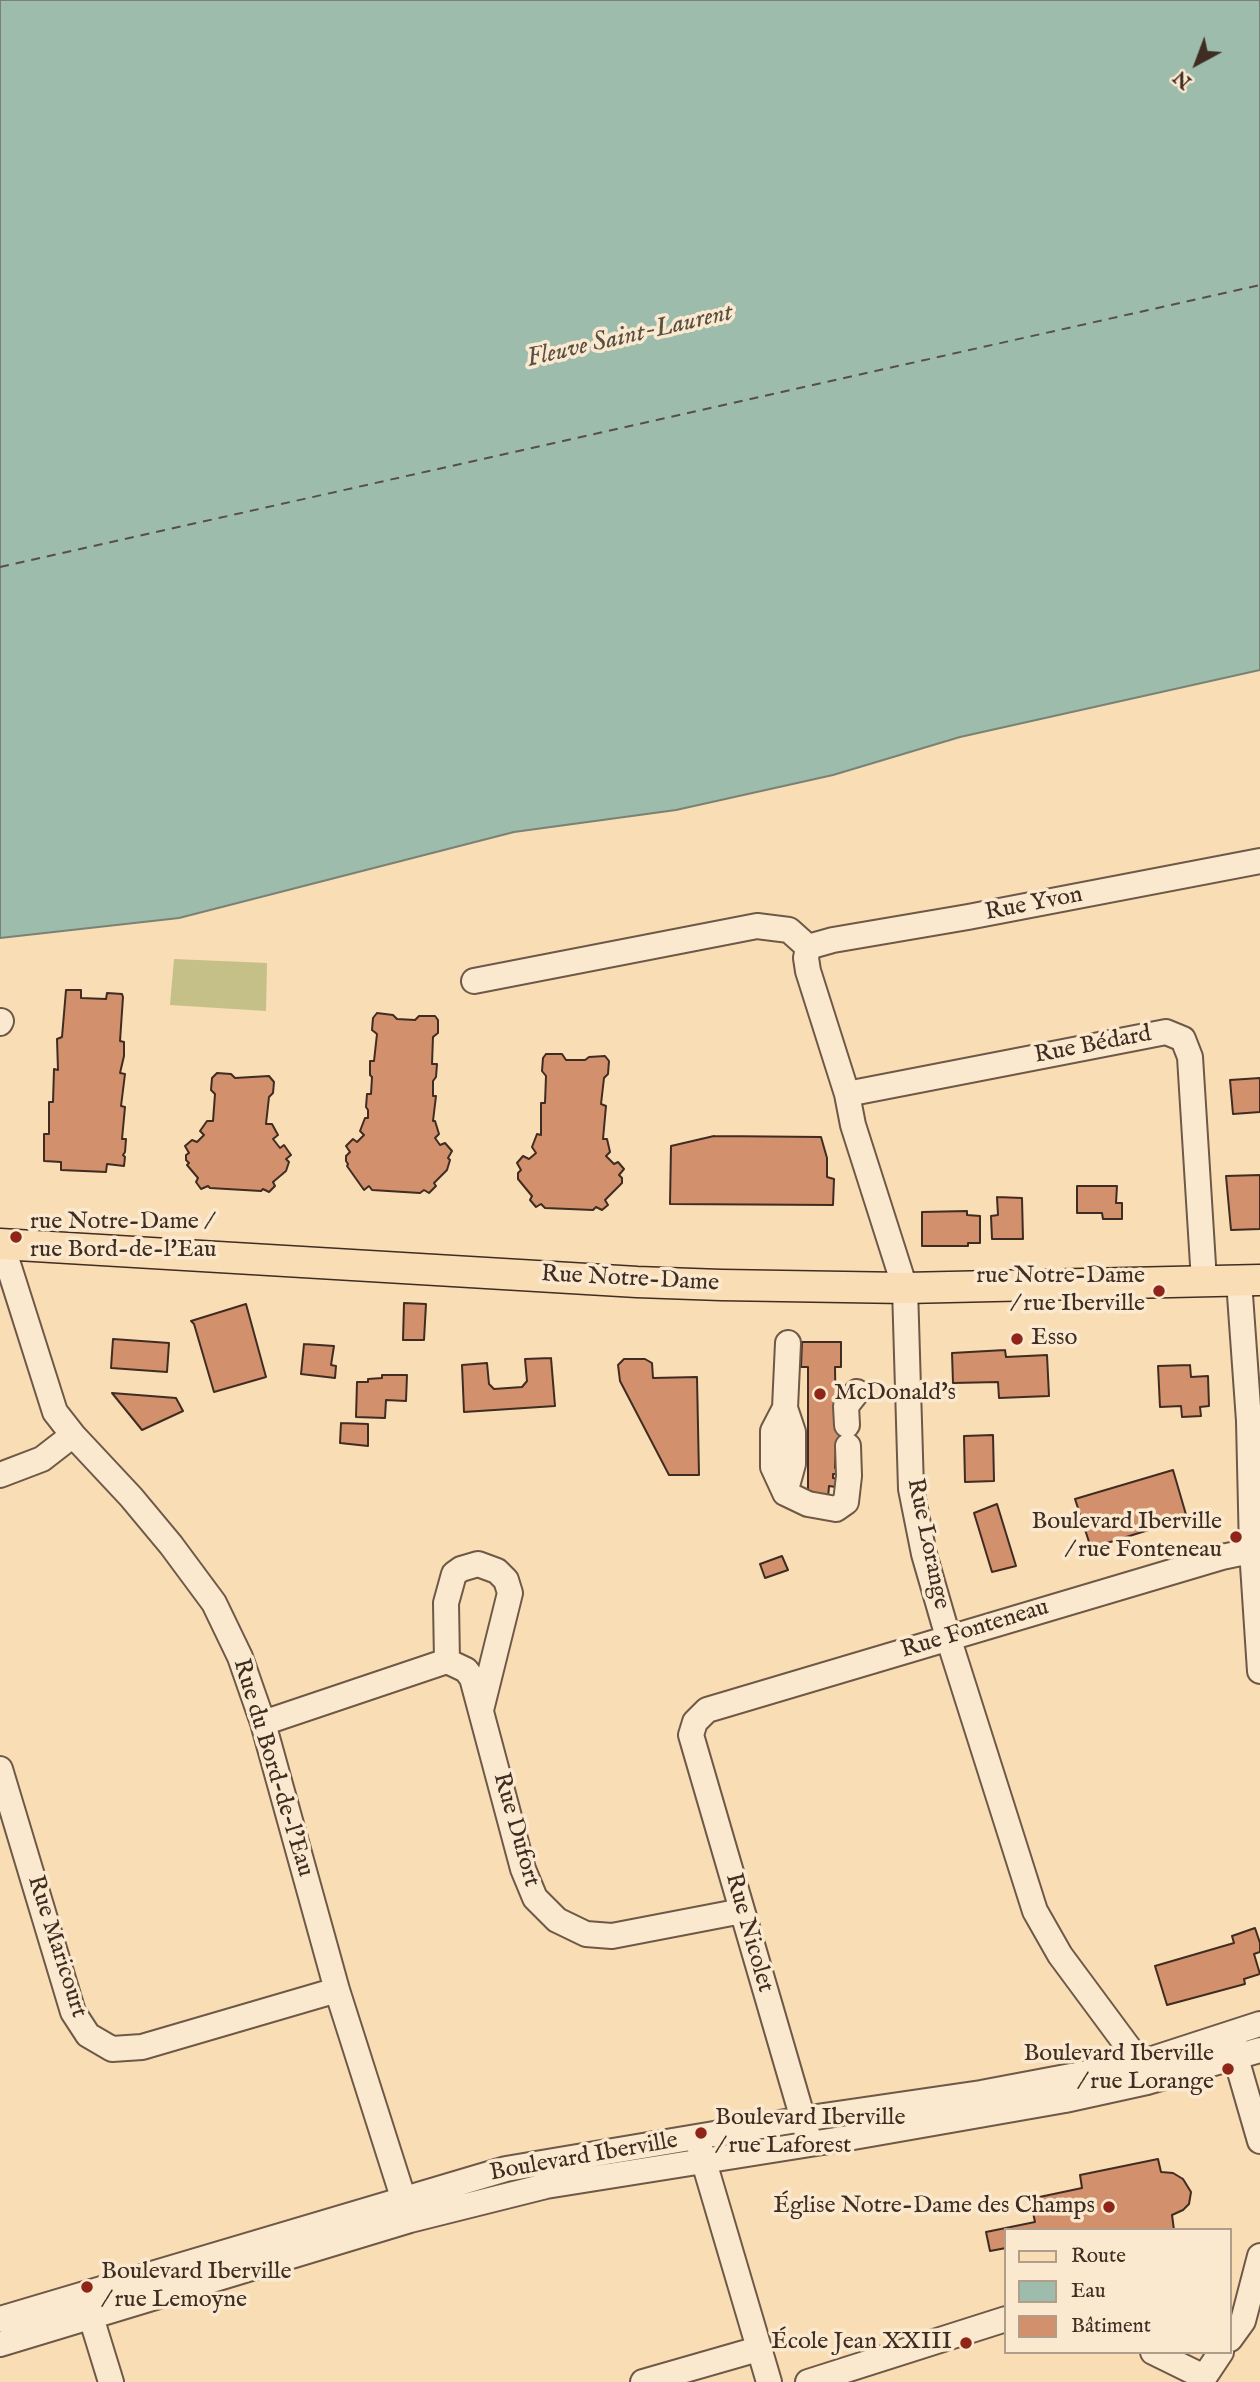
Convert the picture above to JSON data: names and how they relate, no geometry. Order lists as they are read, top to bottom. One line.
{"streets":{"main road":["Rue Notre-Dame"],"street":["Rue Yvon","Rue Bédard","Rue Lorange","Rue Fonteneau","Rue du Bord-de-l'Eau","Rue Dufort","Rue Nicolet","Rue Maricourt","Boulevard Iberville"]},"crossings":[["Rue Yvon","Rue Lorange"],["Rue Bédard","Rue Notre-Dame"],["Rue Bédard","Rue Lorange"],["Rue Notre-Dame","Rue Lorange"],["Rue Notre-Dame","Rue du Bord-de-l'Eau"],["Rue Lorange","Rue Fonteneau"],["Rue Lorange","Boulevard Iberville"],["Rue Fonteneau","Rue Nicolet"],["Rue du Bord-de-l'Eau","Rue Maricourt"],["Rue du Bord-de-l'Eau","Boulevard Iberville"],["Rue Dufort","Rue Nicolet"],["Rue Nicolet","Boulevard Iberville"]],"water":["Fleuve Saint-Laurent"],"places":["rue Notre-Dame / rue Bord-de-l'Eau","rue Notre-Dame / rue Iberville","Esso","McDonald's","Boulevard Iberville / rue Fonteneau","Boulevard Iberville / rue Lorange","Boulevard Iberville / rue Laforest","Église Notre-Dame des Champs","Boulevard Iberville / rue Lemoyne","École Jean XXIII"],"legend":["Route","Eau","Bâtiment"],"north":"bottom left"}
